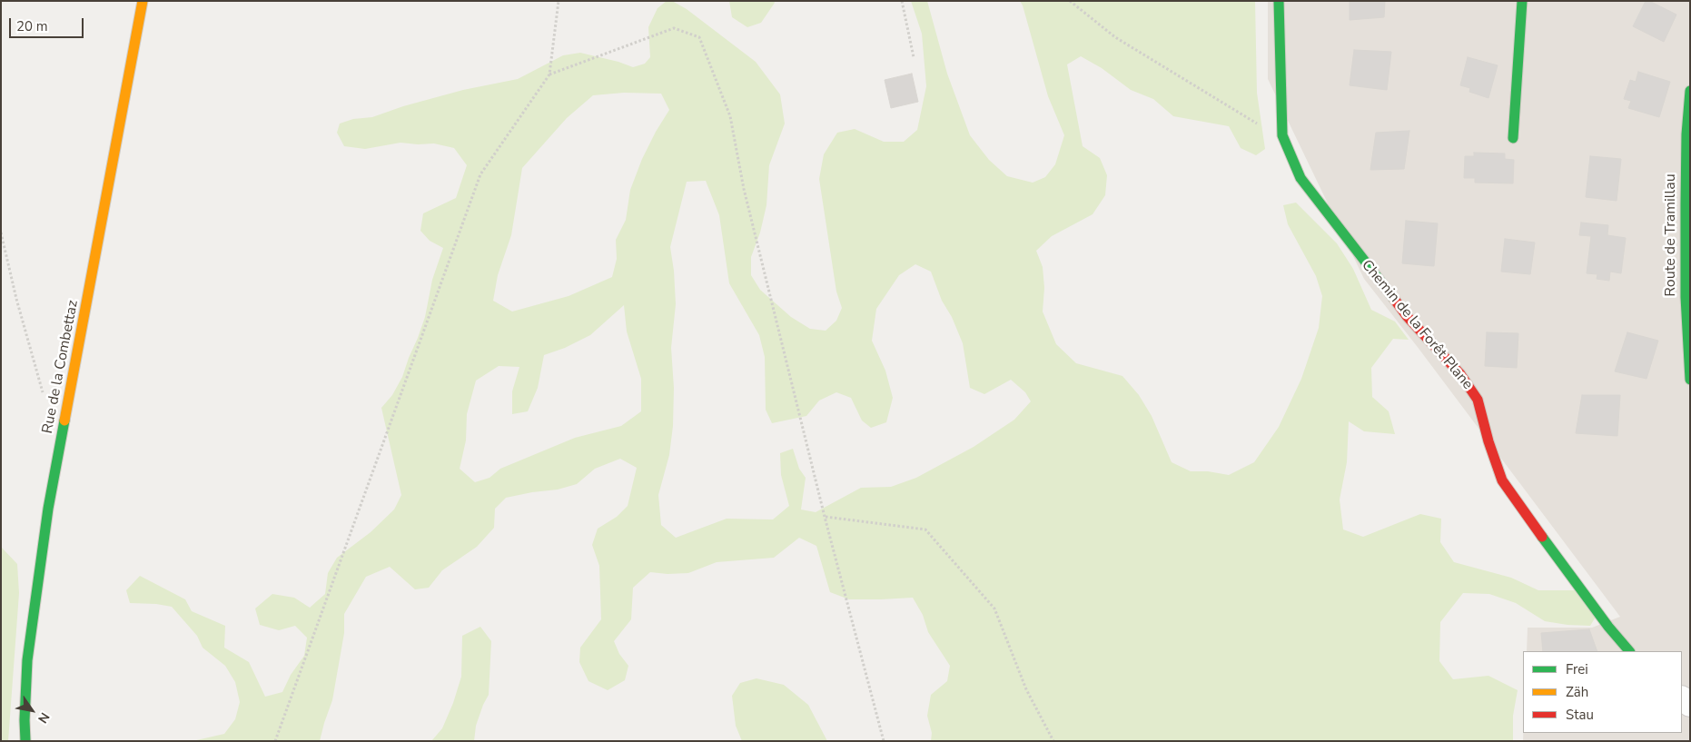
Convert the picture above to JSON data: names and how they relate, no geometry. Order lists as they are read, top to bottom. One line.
{"streets":{"street":["Route de Tramillau","Chemin de la Forêt Plane","Rue de la Combettaz"]},"legend":["Frei","Zäh","Stau"],"scale_bar":"20 m","north":"bottom right"}
